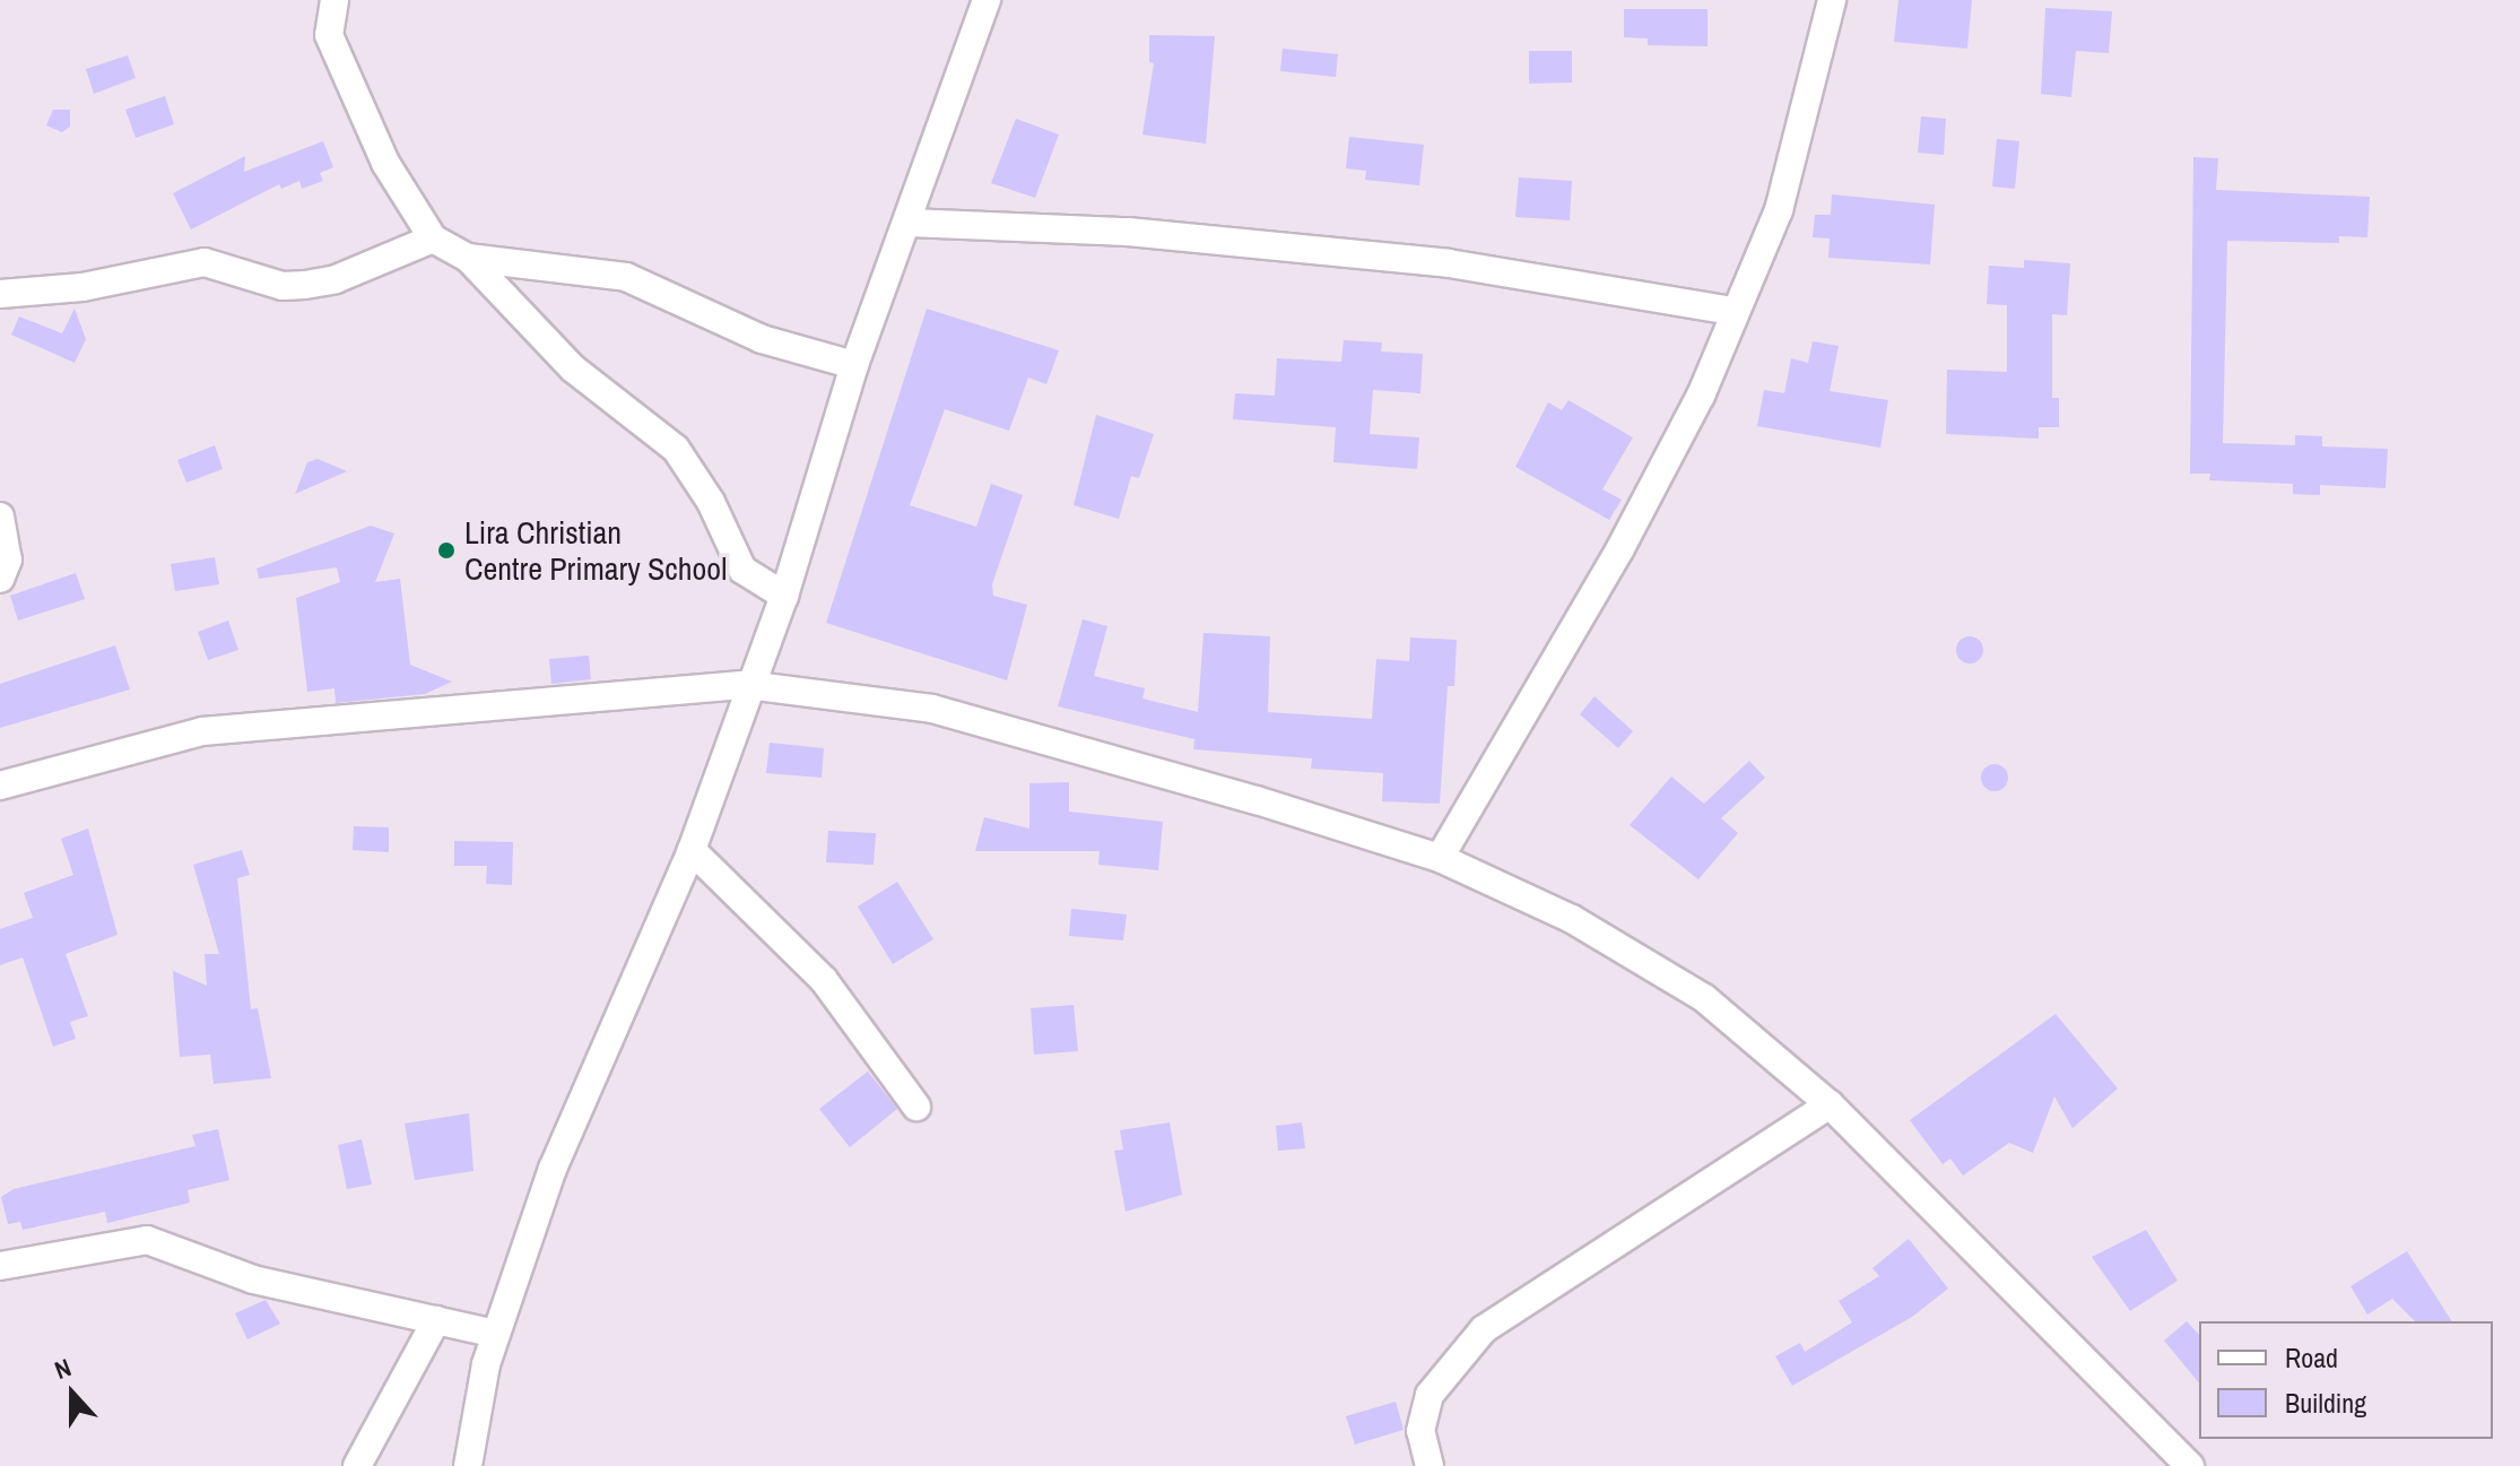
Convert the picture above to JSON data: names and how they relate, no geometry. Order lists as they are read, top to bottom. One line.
{"places":["Lira Christian Centre Primary School"],"legend":["Road","Building"],"north":"top"}
